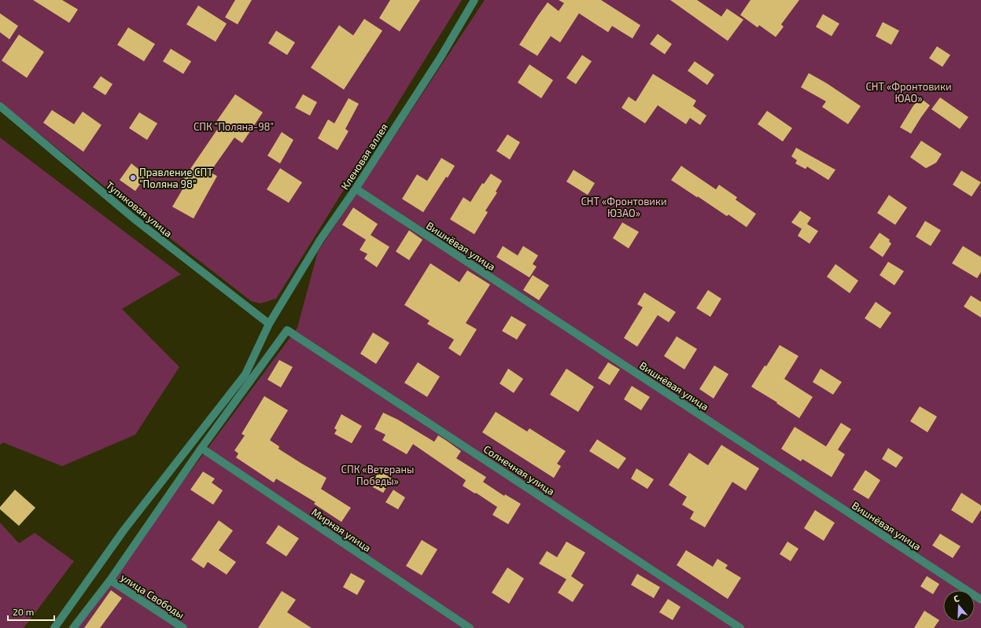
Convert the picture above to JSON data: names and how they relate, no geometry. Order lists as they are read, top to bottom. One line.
{"streets":{"street":["Кленовая аллея","Тупиковая улица","Вишнёвая улица","Солнечная улица","Мирная улица","улица Свободы"]},"crossings":[["Кленовая аллея","Тупиковая улица"],["Кленовая аллея","Вишнёвая улица"],["Солнечная улица","Мирная улица"]],"parks":["СНТ «Фронтовики ЮАО»","СПК \"Поляна-98\"","СНТ «Фронтовики ЮЗАО»","СПК «Ветераны Победы»"],"places":["Правление СПТ \"Поляна 98\""],"scale_bar":"20 m","north":"top"}
